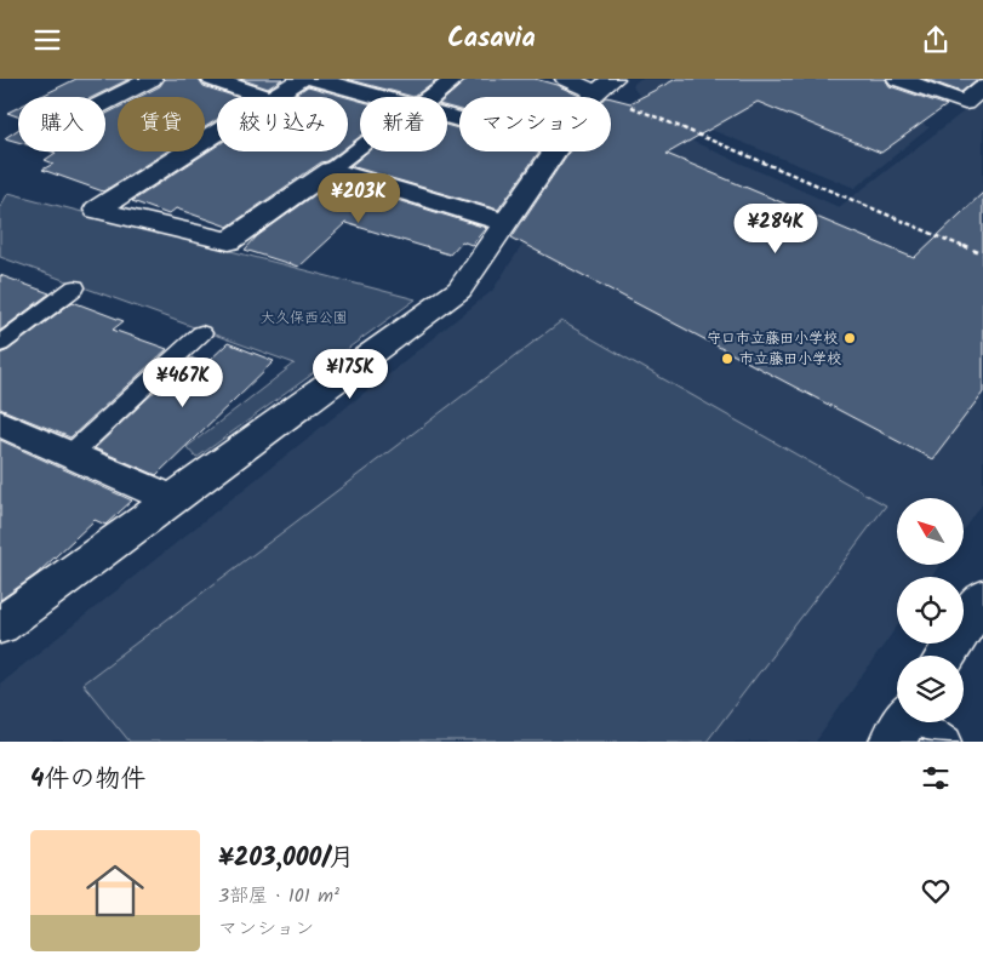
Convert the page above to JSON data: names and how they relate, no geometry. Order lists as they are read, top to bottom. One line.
{"parks":["大久保西公園"],"places":["守口市立藤田小学校","市立藤田小学校"],"north":"top left","page":{"header":"Casavia","chip":["購入","賃貸","絞り込み","新着","マンション"],"price":["¥203K","¥284K","¥175K","¥467K"],"heading":"4件の物件","list":[{"name":"¥203,000/月","note":"3部屋 · 101 m² · マンション"}]}}
